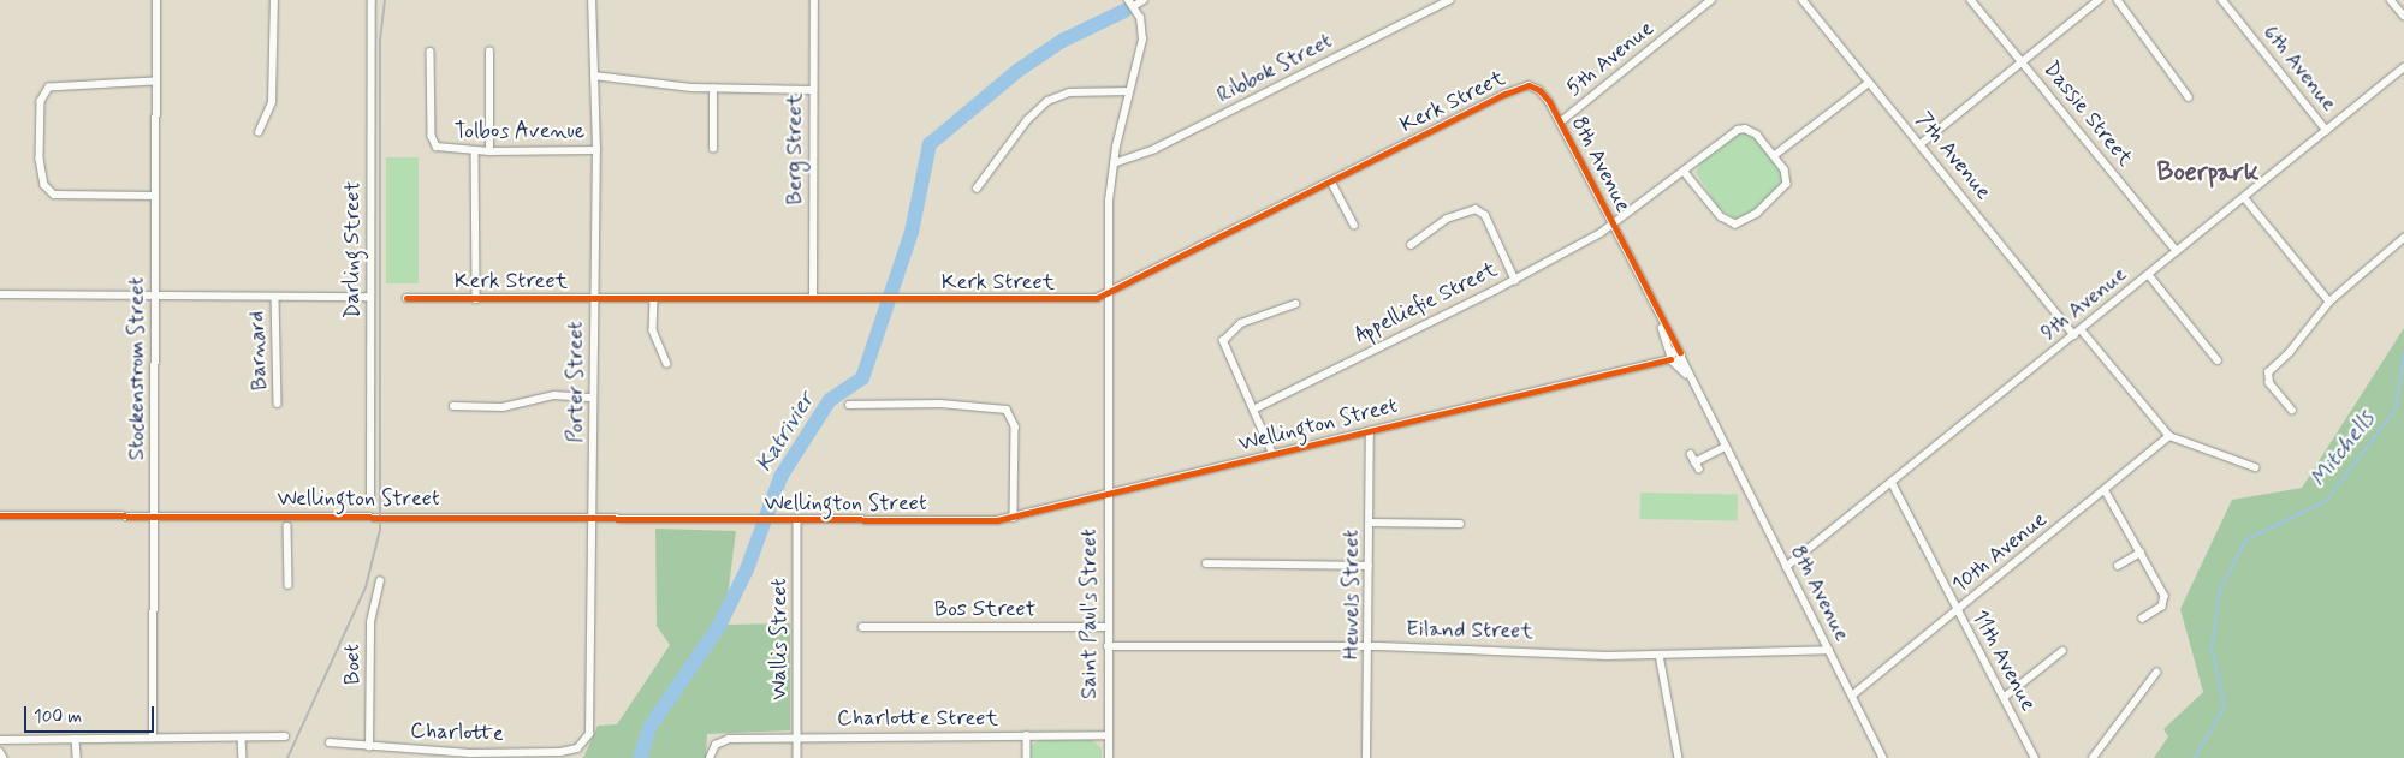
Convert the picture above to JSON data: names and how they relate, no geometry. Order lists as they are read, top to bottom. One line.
{"streets":{"street":["5th Avenue","Ribbok Street","6th Avenue","Kerk Street","Dassie Street","Tolbos Avenue","Berg Street","7th Avenue","8th Avenue","Darling Street","Appelliefie Street","9th Avenue","Barnard","Stockenstrom Street","Porter Street","Wellington Street","10th Avenue","Heuvels Street","Bos Street","Saint Paul's Street","Eiland Street","Wallis Street","11th Avenue","Boet","Charlotte Street","Charlotte"]},"crossings":[["5th Avenue","8th Avenue"],["Ribbok Street","Saint Paul's Street"],["6th Avenue","9th Avenue"],["Kerk Street","Berg Street"],["Kerk Street","8th Avenue"],["Kerk Street","Porter Street"],["Kerk Street","Saint Paul's Street"],["Dassie Street","9th Avenue"],["Tolbos Avenue","Porter Street"],["7th Avenue","9th Avenue"],["8th Avenue","Appelliefie Street"],["8th Avenue","9th Avenue"],["8th Avenue","Wellington Street"],["8th Avenue","10th Avenue"],["8th Avenue","Eiland Street"],["9th Avenue","11th Avenue"],["Stockenstrom Street","Wellington Street"],["Porter Street","Wellington Street"],["Porter Street","Charlotte"],["Wellington Street","Heuvels Street"],["Wellington Street","Saint Paul's Street"],["Wellington Street","Wallis Street"],["10th Avenue","11th Avenue"],["Heuvels Street","Eiland Street"],["Bos Street","Saint Paul's Street"],["Saint Paul's Street","Eiland Street"],["Saint Paul's Street","Charlotte Street"],["Wallis Street","Charlotte Street"],["Boet","Charlotte"]],"districts":["Boerpark"],"water":["Katrivier","Mitchells"],"scale_bar":"100 m"}
